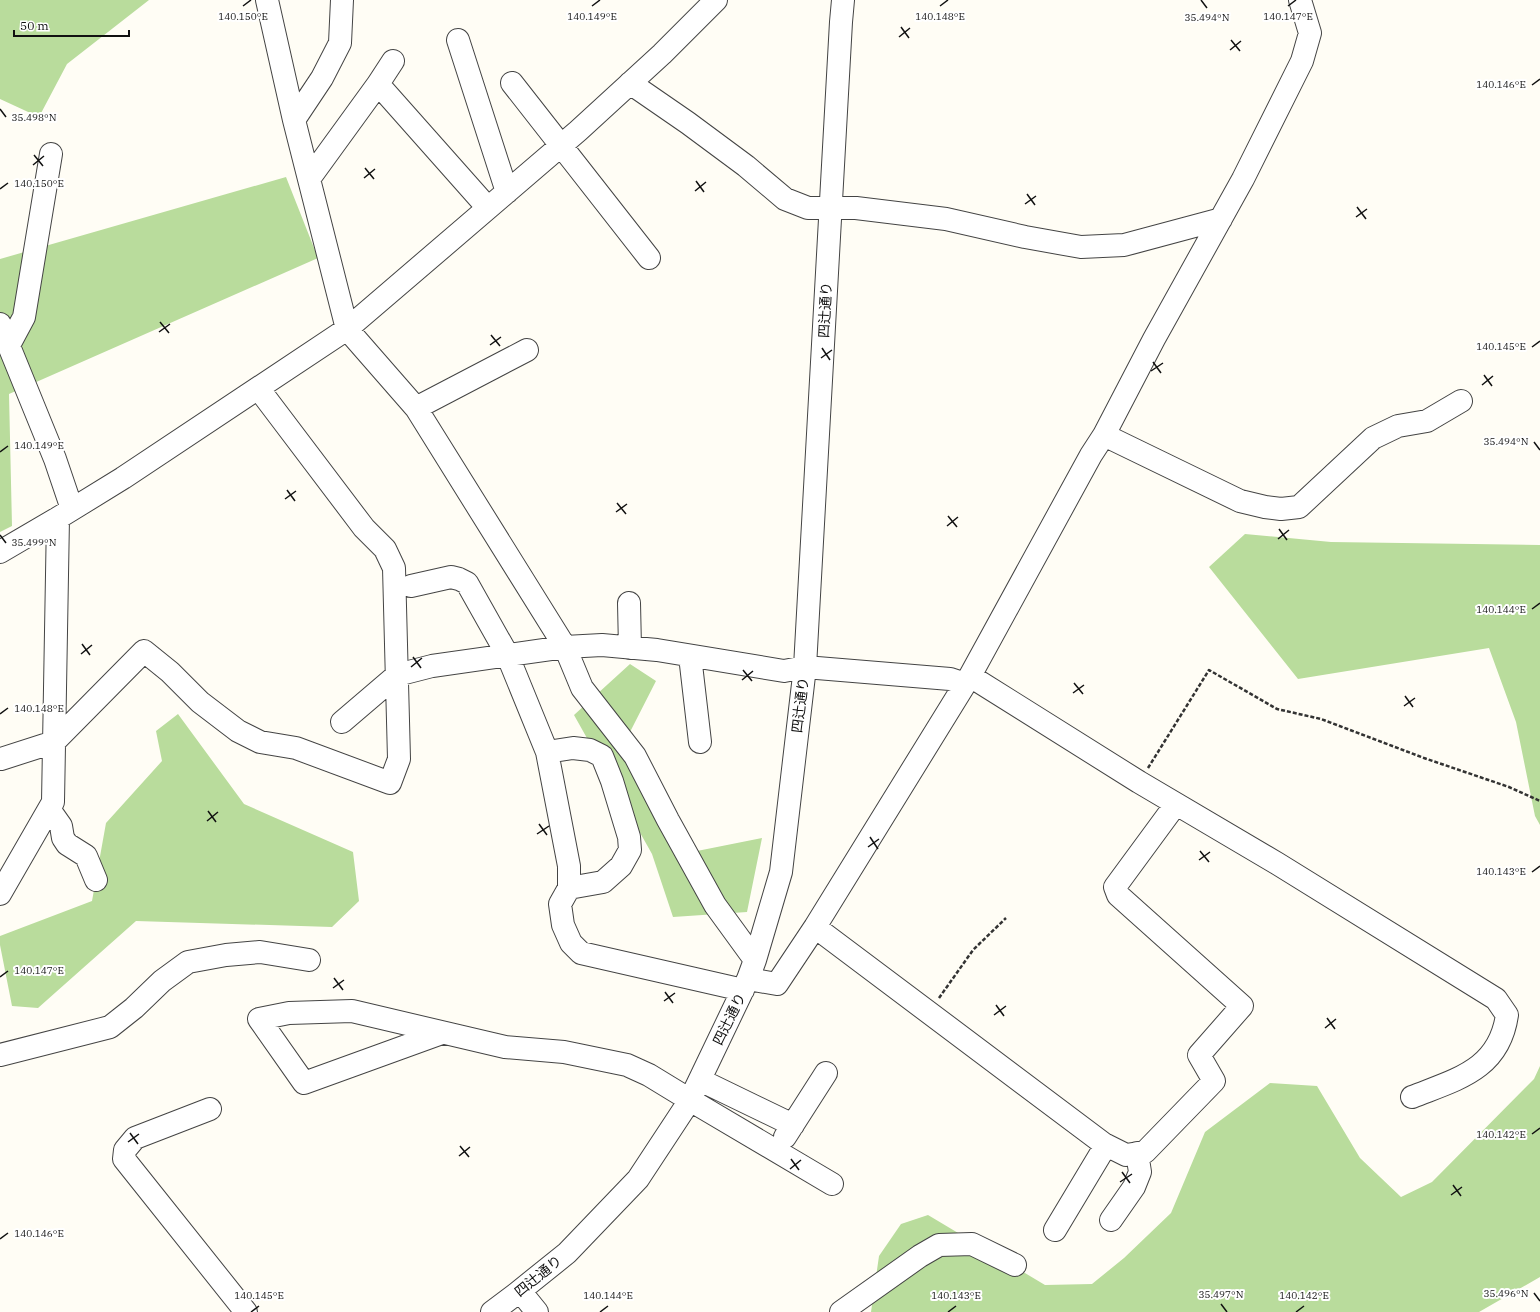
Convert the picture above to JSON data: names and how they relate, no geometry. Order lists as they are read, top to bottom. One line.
{"streets":{"street":["四辻通り"]},"scale_bar":"50 m","coordinates":["140.150°E","140.149°E","140.148°E","140.147°E","35.494°N","140.146°E","35.498°N","140.145°E","35.499°N","140.144°E","140.143°E","140.142°E","35.496°N","35.497°N"]}
